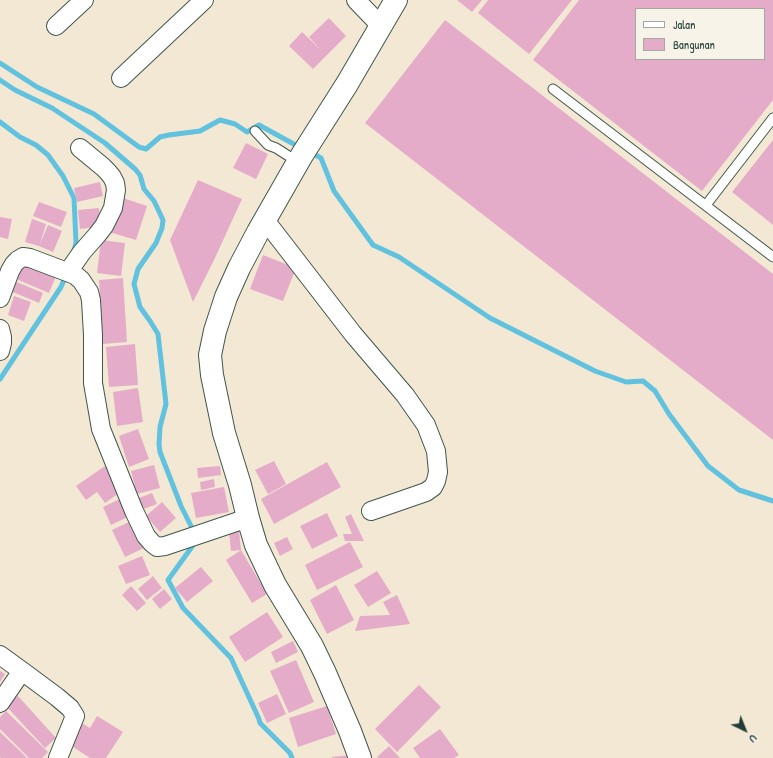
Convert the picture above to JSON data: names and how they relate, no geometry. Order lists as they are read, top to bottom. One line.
{"legend":["Jalan","Bangunan"],"north":"bottom right"}
